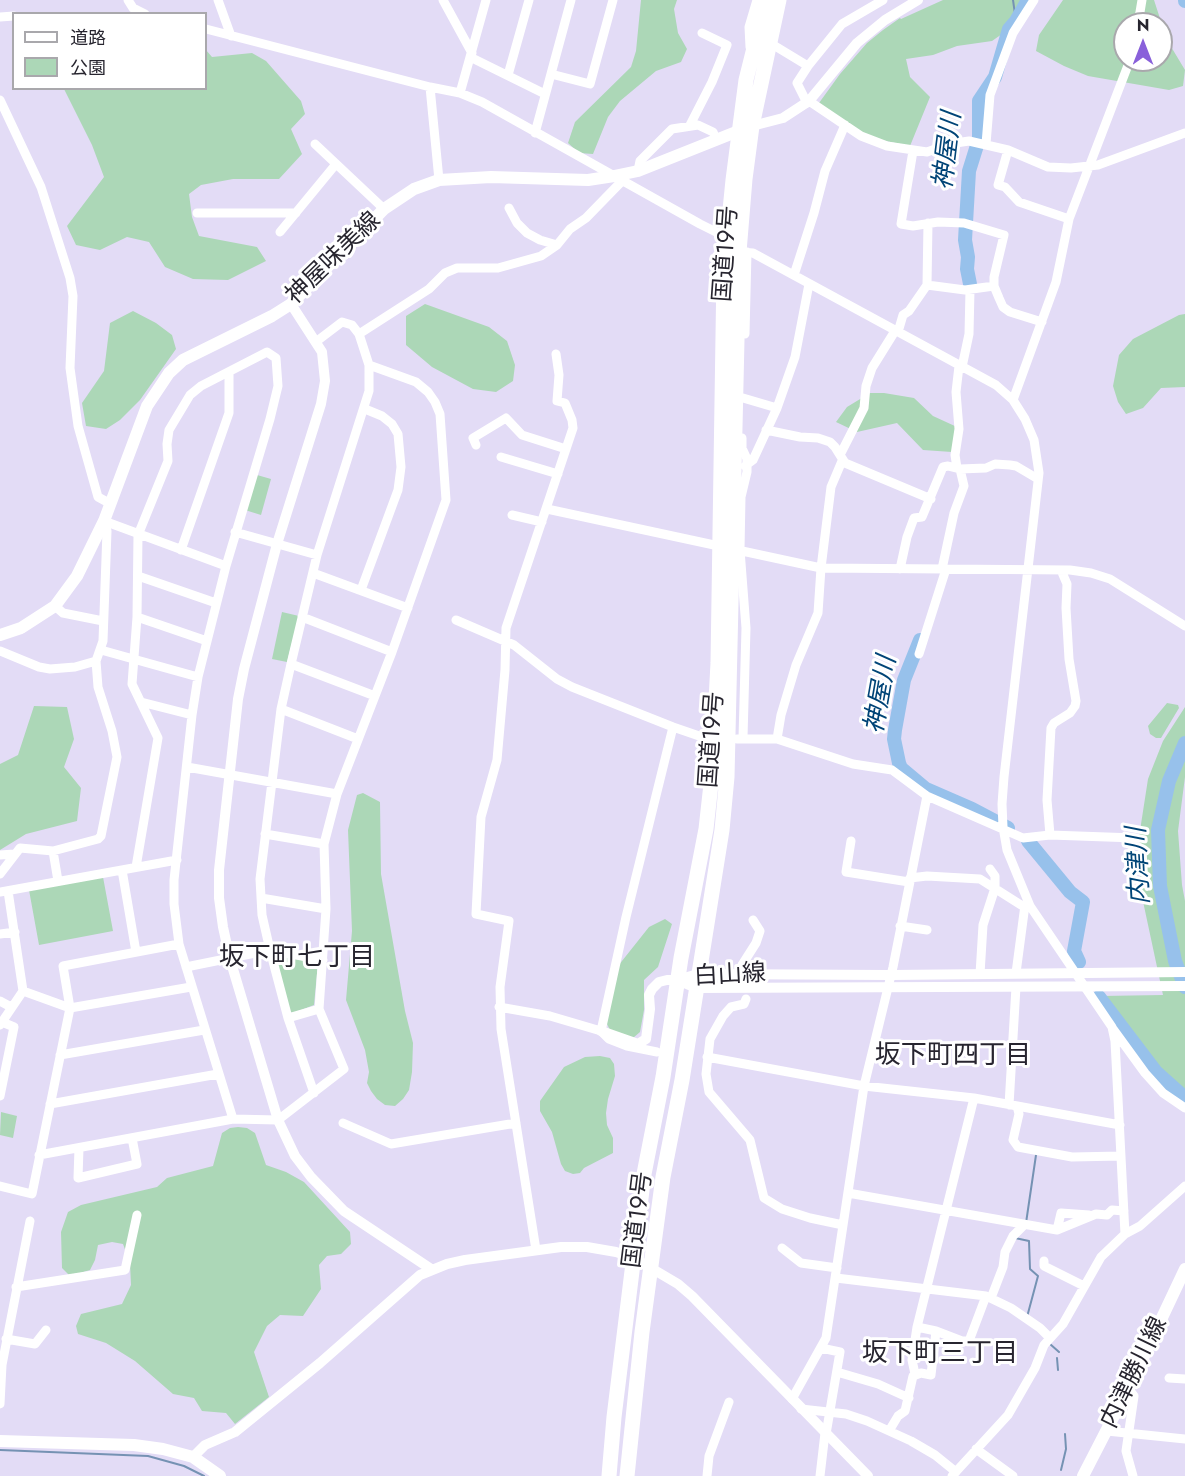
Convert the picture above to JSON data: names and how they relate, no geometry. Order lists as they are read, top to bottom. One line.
{"streets":{"highway":["国道19号"],"main road":["神屋味美線","内津勝川線"],"street":["白山線"]},"crossings":[["国道19号","神屋味美線"],["国道19号","白山線"]],"districts":["坂下町七丁目","坂下町四丁目","坂下町三丁目"],"water":["神屋川","内津川"],"legend":["道路","公園"],"north":"top"}
